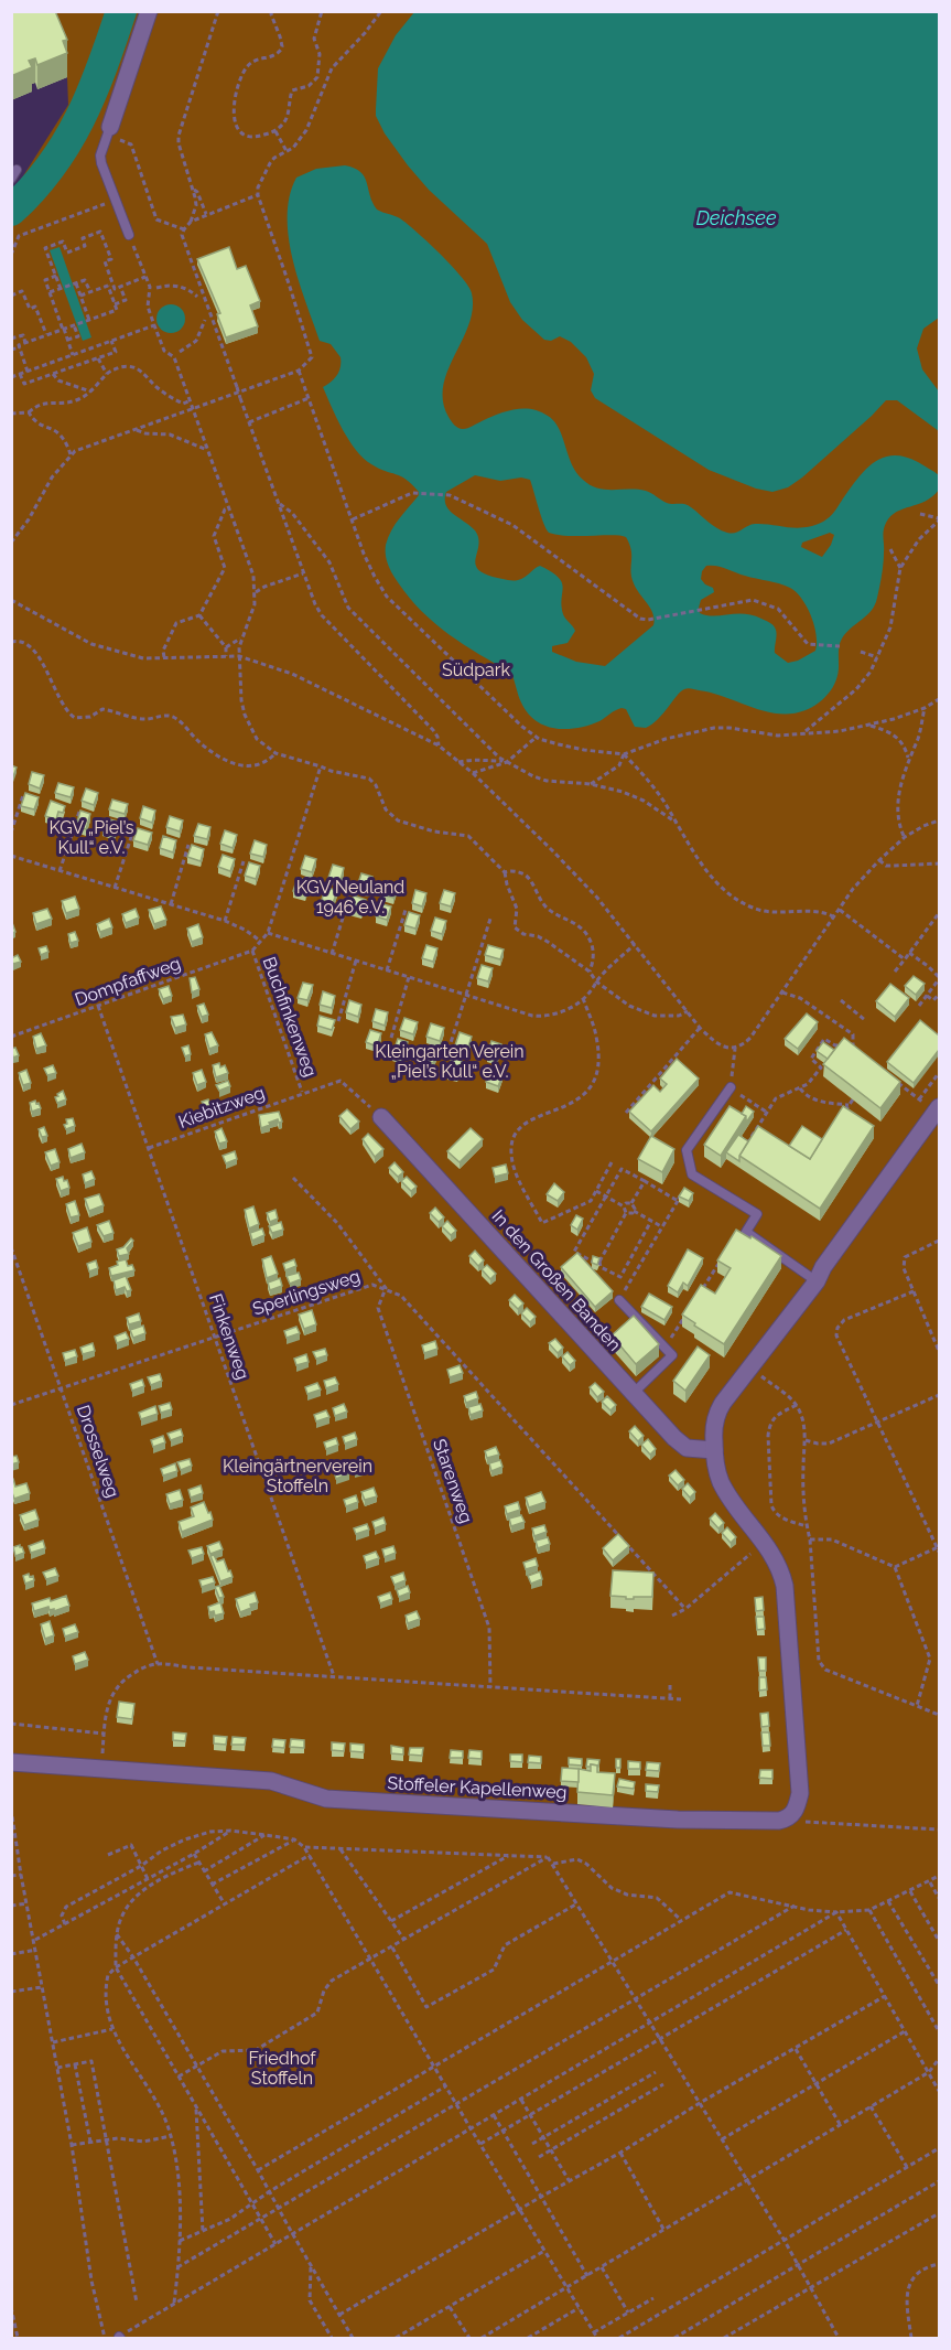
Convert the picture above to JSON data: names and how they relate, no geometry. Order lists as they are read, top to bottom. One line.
{"streets":{"street":["In den Großen Banden","Stoffeler Kapellenweg"],"path":["Dompfaffweg","Buchfinkenweg","Kiebitzweg","Sperlingsweg","Finkenweg","Drosselweg","Starenweg"]},"crossings":[["Dompfaffweg","Buchfinkenweg"],["Dompfaffweg","Finkenweg"],["Buchfinkenweg","Kiebitzweg"],["Kiebitzweg","In den Großen Banden"],["Kiebitzweg","Finkenweg"],["Sperlingsweg","Finkenweg"],["Sperlingsweg","Drosselweg"],["Sperlingsweg","Starenweg"]],"water":["Deichsee"],"parks":["Südpark","KGV „Piel’s Kull“ e.V.","KGV Neuland 1946 e.V.","Kleingarten Verein „Piel’s Kull“ e.V.","Kleingärtnerverein Stoffeln","Friedhof Stoffeln"]}
